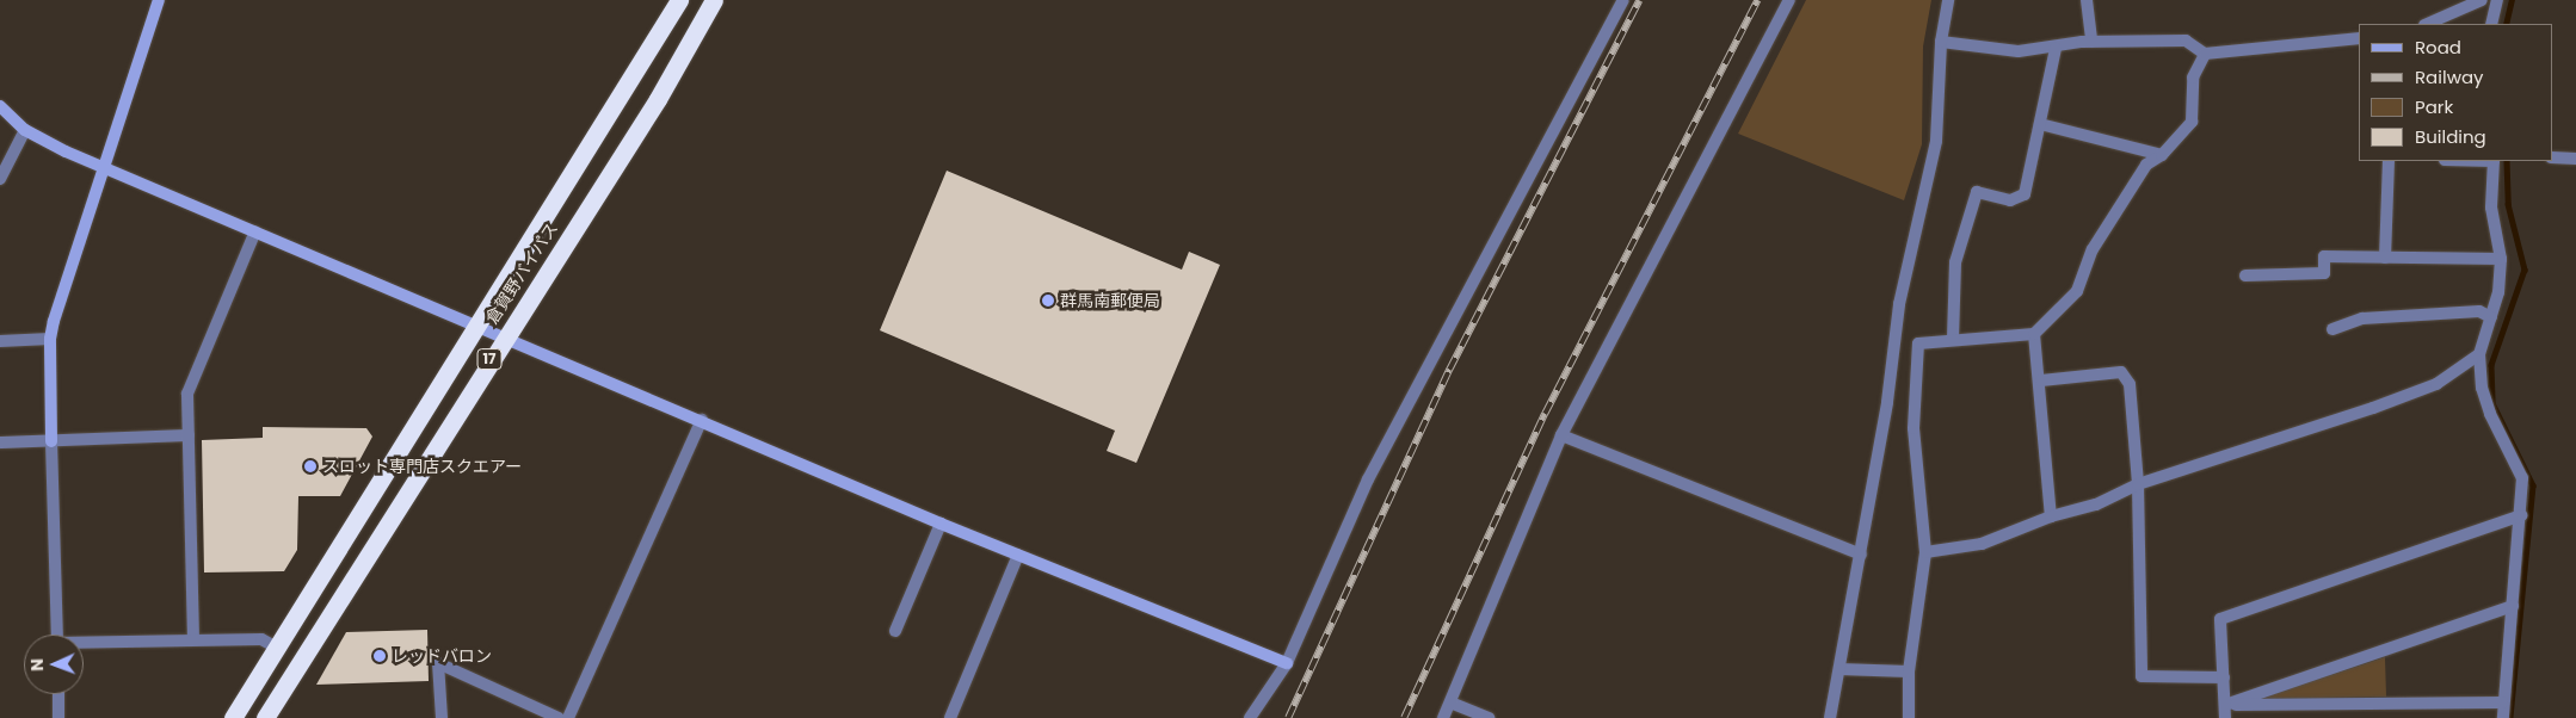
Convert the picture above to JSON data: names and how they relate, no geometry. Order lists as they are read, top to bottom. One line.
{"streets":{"highway":["倉賀野バイパス","17"]},"places":["群馬南郵便局","スロット専門店スクエアー","レッドバロン"],"legend":["Road","Railway","Park","Building"],"north":"left"}
